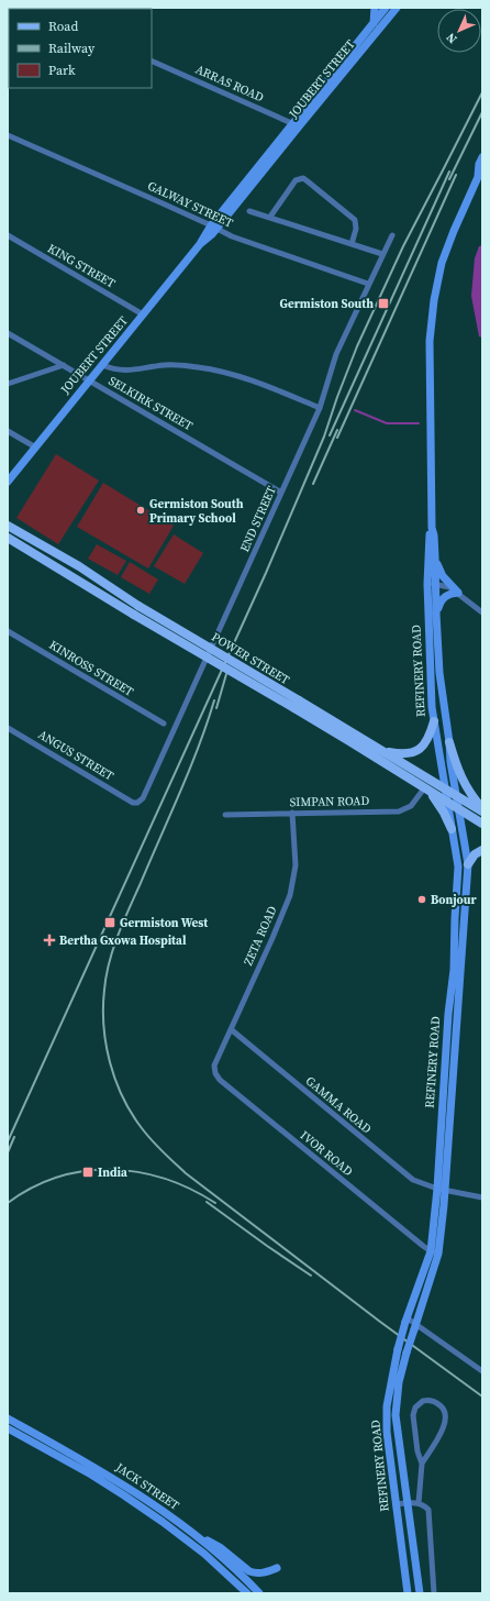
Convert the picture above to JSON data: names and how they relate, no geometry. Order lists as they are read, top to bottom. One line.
{"streets":{"main road":["JOUBERT STREET","POWER STREET","REFINERY ROAD","JACK STREET"],"street":["ARRAS ROAD","GALWAY STREET","KING STREET","SELKIRK STREET","END STREET","KINROSS STREET","ANGUS STREET","SIMPAN ROAD","ZETA ROAD","GAMMA ROAD","IVOR ROAD"]},"crossings":[["JOUBERT STREET","ARRAS ROAD"],["JOUBERT STREET","GALWAY STREET"],["JOUBERT STREET","KING STREET"],["JOUBERT STREET","SELKIRK STREET"],["GALWAY STREET","END STREET"],["SELKIRK STREET","END STREET"],["END STREET","ANGUS STREET"],["POWER STREET","REFINERY ROAD"],["POWER STREET","SIMPAN ROAD"],["REFINERY ROAD","GAMMA ROAD"],["REFINERY ROAD","IVOR ROAD"],["SIMPAN ROAD","ZETA ROAD"],["ZETA ROAD","GAMMA ROAD"],["ZETA ROAD","IVOR ROAD"]],"places":{"transit":["Germiston South","Germiston West","India"],"other":["Germiston South Primary School","Bonjour"],"health":["Bertha Gxowa Hospital"]},"legend":["Road","Railway","Park"],"north":"bottom left"}
